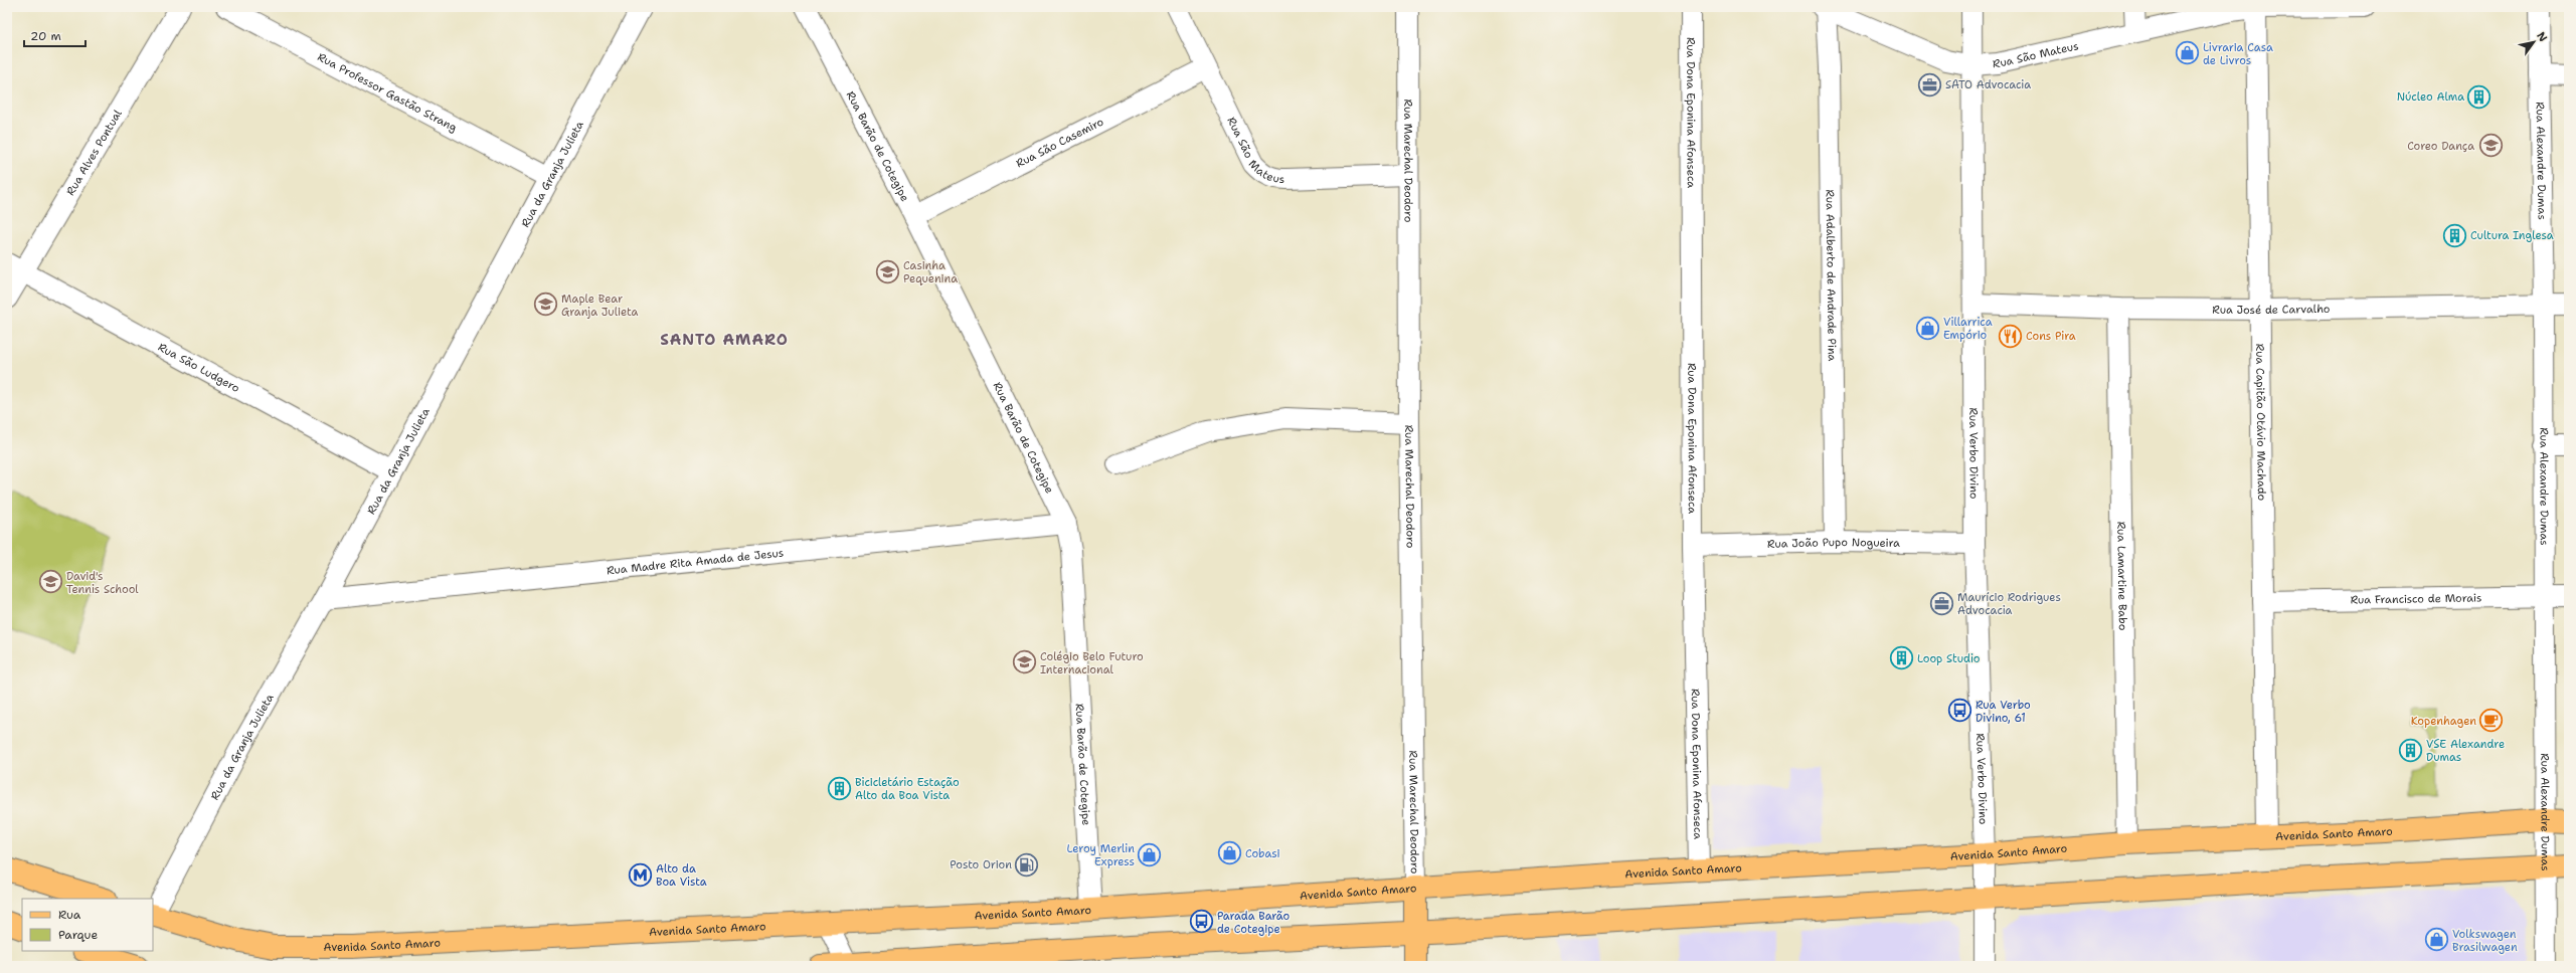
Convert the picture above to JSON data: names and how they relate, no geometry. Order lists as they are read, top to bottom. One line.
{"streets":{"main road":["Rua Marechal Deodoro","Avenida Santo Amaro"],"street":["Rua São Mateus","Rua Professor Gastão Strang","Rua Dona Eponina Afonseca","Rua São Casemiro","Rua Barão de Cotegipe","Rua Alves Pontual","Rua Alexandre Dumas","Rua da Granja Julieta","Rua Adalberto de Andrade Pina","Rua José de Carvalho","Rua São Ludgero","Rua Capitão Otávio Machado","Rua Verbo Divino","Rua João Pupo Nogueira","Rua Madre Rita Amada de Jesus","Rua Lamartine Babo","Rua Francisco de Morais"]},"crossings":[["Rua São Mateus","Rua São Casemiro"],["Rua São Mateus","Rua Marechal Deodoro"],["Rua São Mateus","Rua Adalberto de Andrade Pina"],["Rua São Mateus","Rua Capitão Otávio Machado"],["Rua São Mateus","Rua Verbo Divino"],["Rua Professor Gastão Strang","Rua da Granja Julieta"],["Rua Dona Eponina Afonseca","Rua João Pupo Nogueira"],["Rua Dona Eponina Afonseca","Avenida Santo Amaro"],["Rua São Casemiro","Rua Barão de Cotegipe"],["Rua Barão de Cotegipe","Rua Madre Rita Amada de Jesus"],["Rua Barão de Cotegipe","Avenida Santo Amaro"],["Rua Alves Pontual","Rua São Ludgero"],["Rua Marechal Deodoro","Avenida Santo Amaro"],["Rua Alexandre Dumas","Rua José de Carvalho"],["Rua Alexandre Dumas","Rua Francisco de Morais"],["Rua Alexandre Dumas","Avenida Santo Amaro"],["Rua da Granja Julieta","Rua São Ludgero"],["Rua da Granja Julieta","Rua Madre Rita Amada de Jesus"],["Rua da Granja Julieta","Avenida Santo Amaro"],["Rua Adalberto de Andrade Pina","Rua João Pupo Nogueira"],["Rua José de Carvalho","Rua Capitão Otávio Machado"],["Rua José de Carvalho","Rua Verbo Divino"],["Rua José de Carvalho","Rua Lamartine Babo"],["Rua Capitão Otávio Machado","Rua Francisco de Morais"],["Rua Capitão Otávio Machado","Avenida Santo Amaro"],["Rua Verbo Divino","Rua João Pupo Nogueira"],["Rua Verbo Divino","Avenida Santo Amaro"],["Rua Lamartine Babo","Avenida Santo Amaro"]],"districts":["SANTO AMARO"],"places":{"shop":["Livraria Casa de Livros","Villarrica Empório","Cobasi","Leroy Merlin Express","Volkswagen Brasilwagen"],"office":["SATO Advocacia","Maurício Rodrigues Advocacia"],"building":["Núcleo Alma","Cultura Inglesa","Loop Studio","VSE Alexandre Dumas","Bicicletário Estação Alto da Boa Vista"],"school or university":["Coreo Dança","Casinha Pequenina","Maple Bear Granja Julieta","David's Tennis School","Colégio Belo Futuro Internacional"],"restaurant":["Cons Pira"],"bus stop":["Rua Verbo Divino, 61","Parada Barão de Cotegipe"],"cafe":["Kopenhagen"],"fuel station":["Posto Orion"],"metro station":["Alto da Boa Vista"]},"legend":["Rua","Parque"],"scale_bar":"20 m","north":"top right"}
